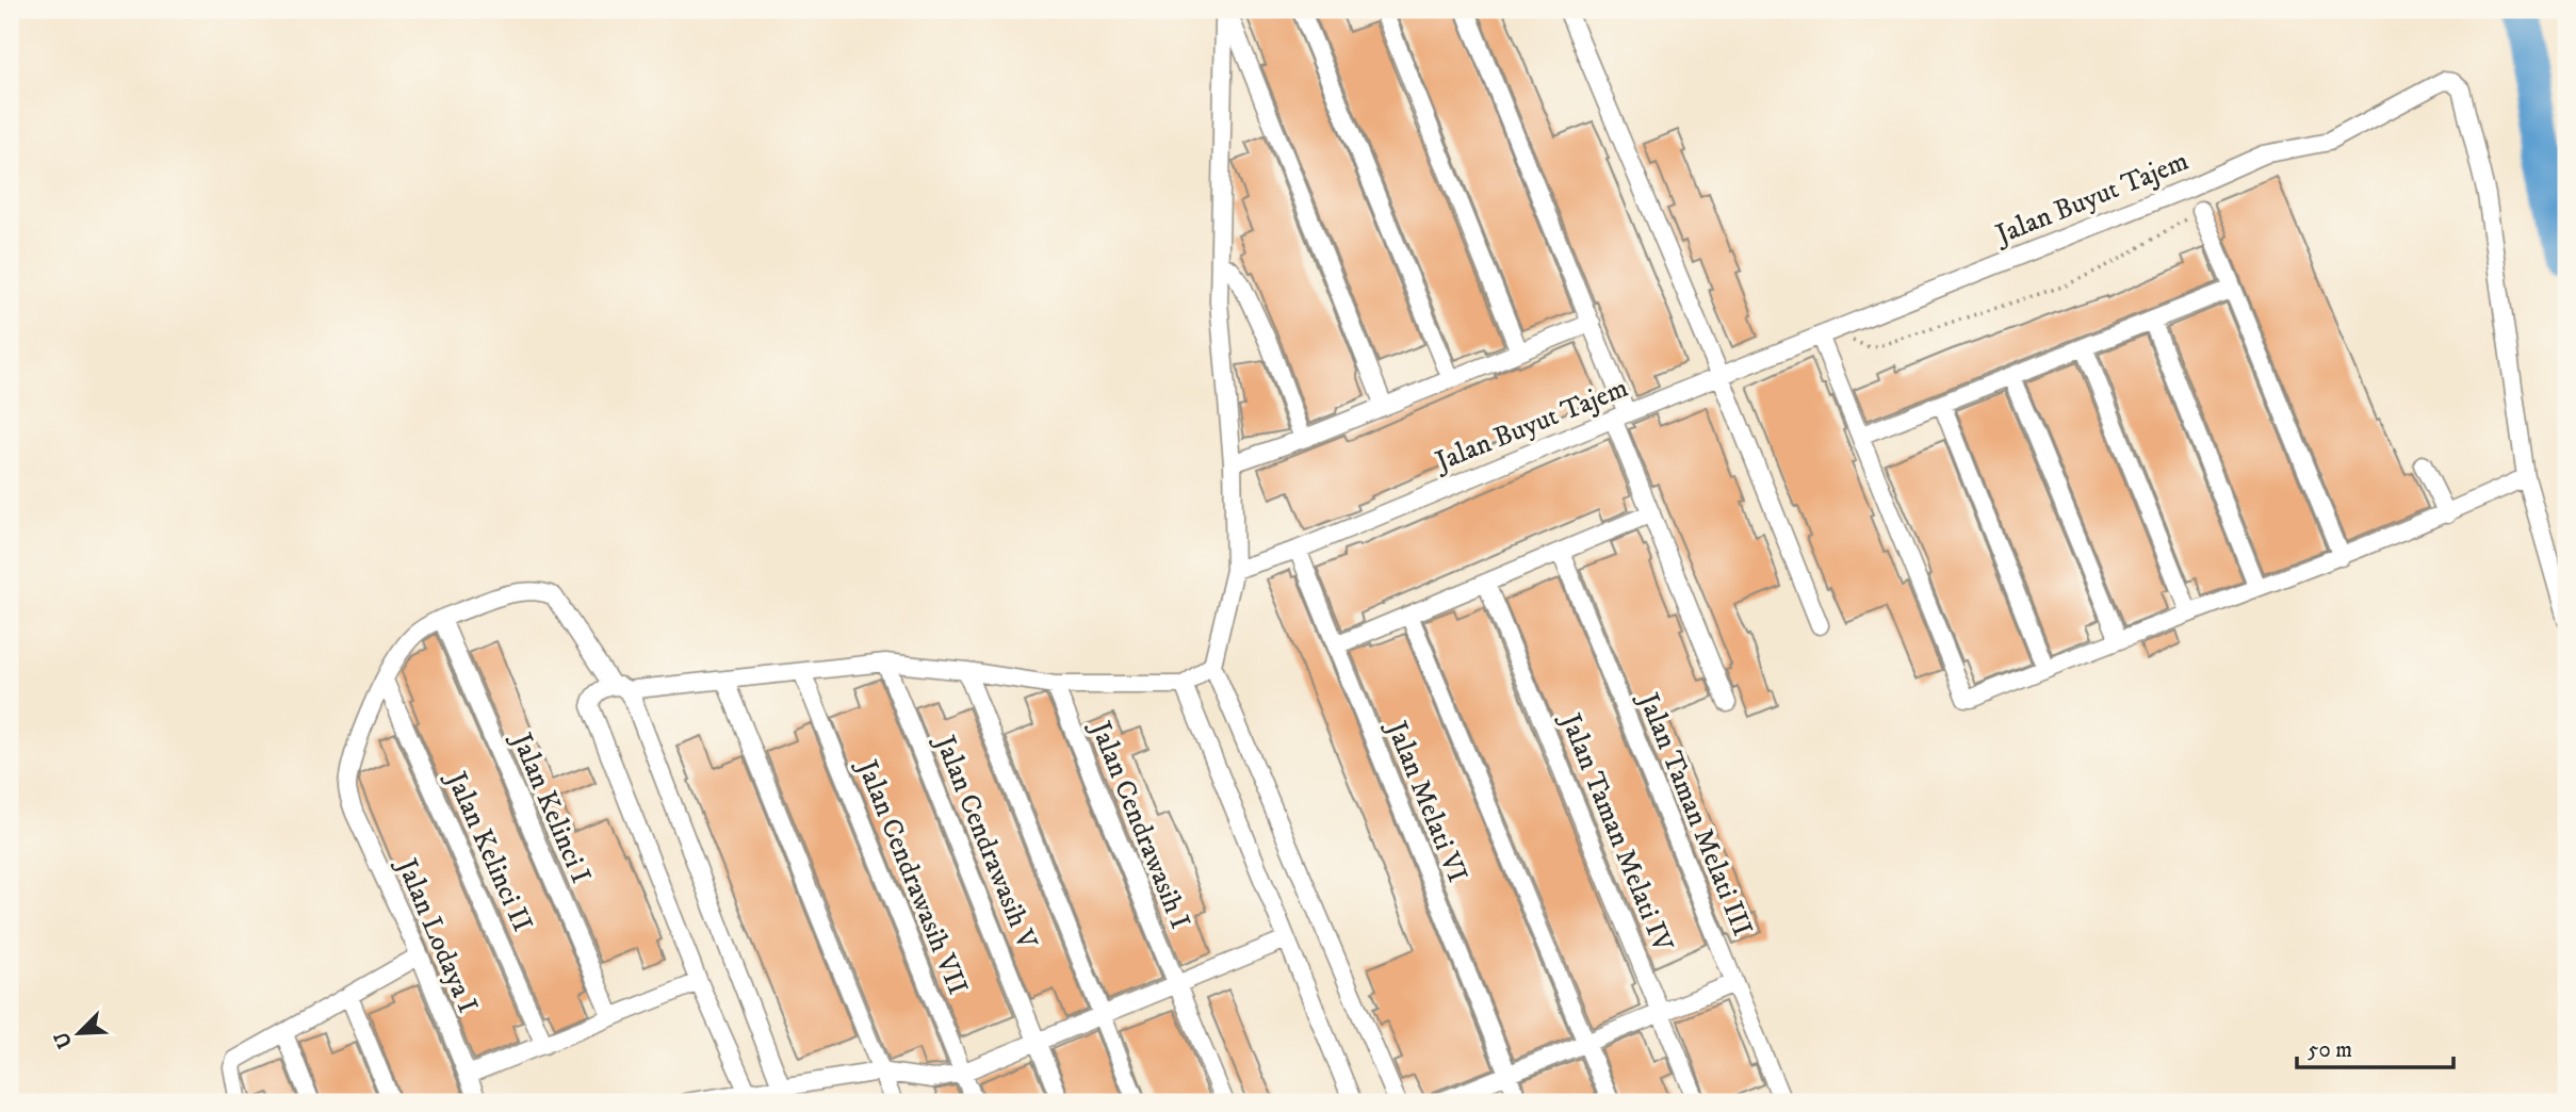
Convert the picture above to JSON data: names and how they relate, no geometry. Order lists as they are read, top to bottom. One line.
{"streets":{"street":["Jalan Buyut Tajem","Jalan Melati VI","Jalan Kelinci I","Jalan Taman Melati III","Jalan Cendrawasih I","Jalan Taman Melati IV","Jalan Cendrawasih V","Jalan Kelinci II","Jalan Cendrawasih VII","Jalan Lodaya I"]},"crossings":[["Jalan Buyut Tajem","Jalan Melati VI"],["Jalan Kelinci II","Jalan Lodaya I"]],"scale_bar":"50 m","north":"bottom left"}
